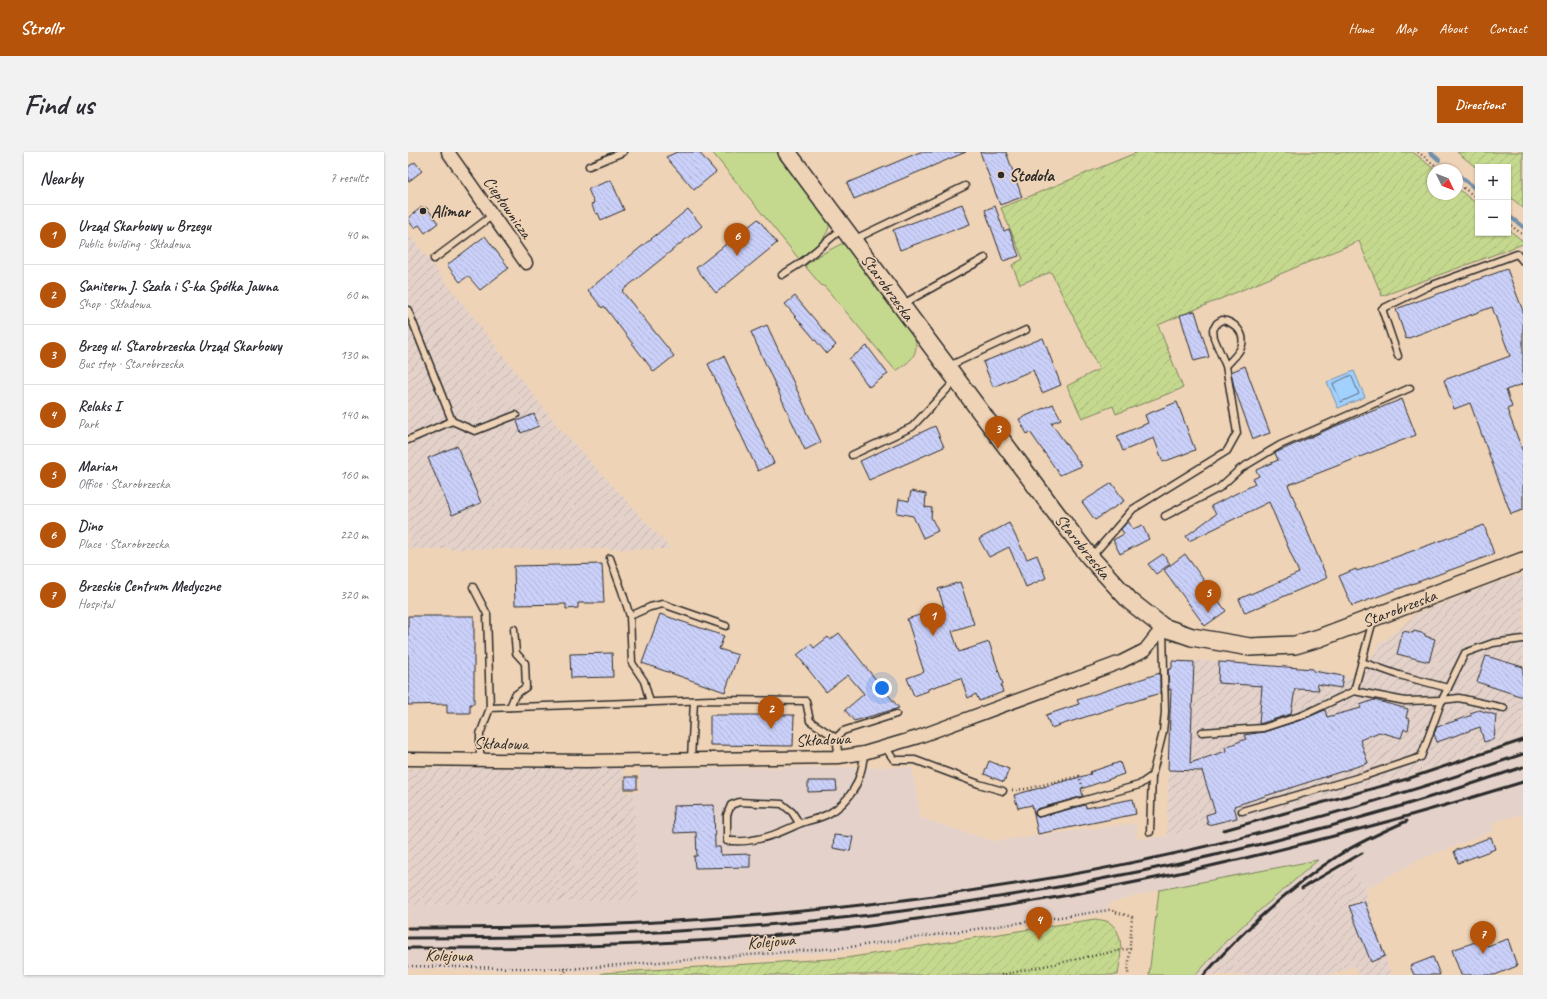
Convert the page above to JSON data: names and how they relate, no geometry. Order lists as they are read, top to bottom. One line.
{"streets":{"street":["Ciepłownicza","Starobrzeska","Składowa"],"path":["Kolejowa"]},"crossings":[["Starobrzeska","Składowa"]],"places":["Stodoła","Alimar"],"north":"bottom right","page":{"header":"Strollr","nav":["Home","Map","About","Contact"],"buttons":"Directions","title":"Find us","heading":["Nearby","7 results"],"map_buttons":["+","−"],"list":[{"mark":"1","name":"Urząd Skarbowy w Brzegu","note":"Public building · Składowa","value":"40 m"},{"mark":"2","name":"Saniterm J. Szała i S-ka Spółka Jawna","note":"Shop · Składowa","value":"60 m"},{"mark":"3","name":"Brzeg ul. Starobrzeska Urząd Skarbowy","note":"Bus stop · Starobrzeska","value":"130 m"},{"mark":"4","name":"Relaks I","note":"Park","value":"140 m"},{"mark":"5","name":"Marian","note":"Office · Starobrzeska","value":"160 m"},{"mark":"6","name":"Dino","note":"Place · Starobrzeska","value":"220 m"},{"mark":"7","name":"Brzeskie Centrum Medyczne","note":"Hospital","value":"320 m"}],"pins":["6","3","5","1","2","4","7"]}}
